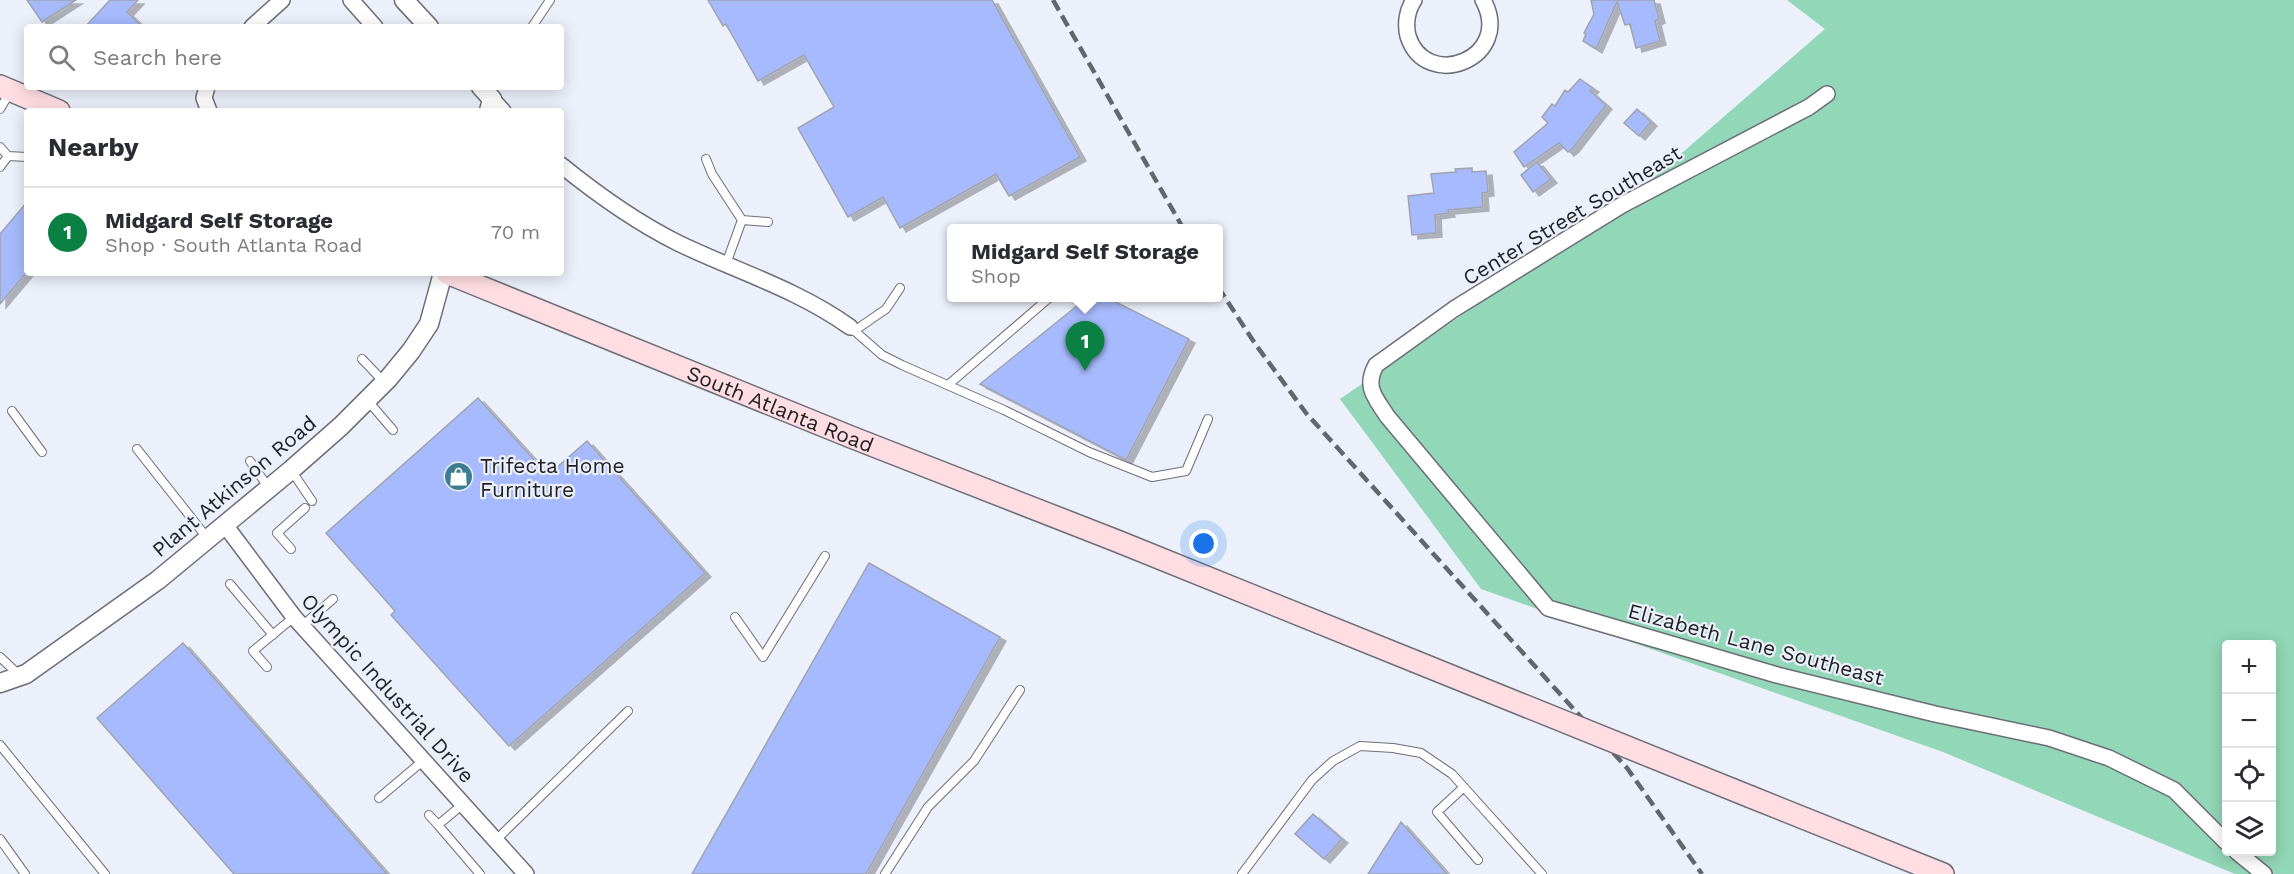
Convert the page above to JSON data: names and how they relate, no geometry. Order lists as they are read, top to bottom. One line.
{"streets":{"main road":["South Atlanta Road"],"street":["Center Street Southeast","Plant Atkinson Road","Elizabeth Lane Southeast","Olympic Industrial Drive"]},"crossings":[["Center Street Southeast","Elizabeth Lane Southeast"],["Plant Atkinson Road","Olympic Industrial Drive"]],"places":{"shop":["Trifecta Home Furniture"]},"page":{"search":"Search here","heading":"Nearby","list":[{"mark":"1","name":"Midgard Self Storage","note":"Shop · South Atlanta Road","value":"70 m"}],"popup":["Midgard Self Storage","Shop"],"pins":"1","map_buttons":["+","−"]}}
